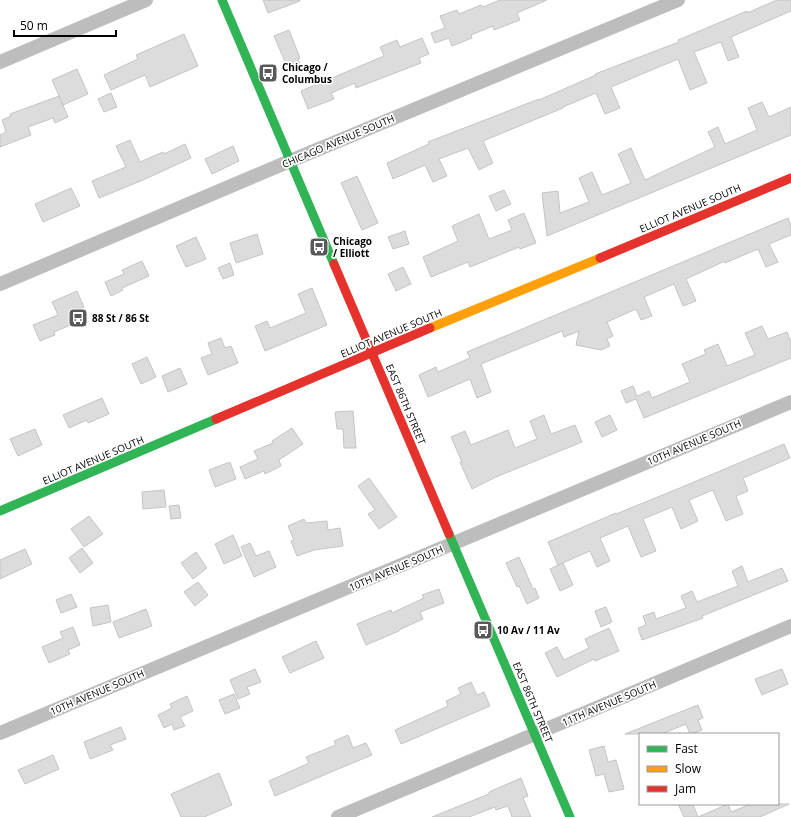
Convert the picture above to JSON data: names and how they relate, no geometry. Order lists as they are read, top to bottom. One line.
{"streets":{"street":["CHICAGO AVENUE SOUTH","ELLIOT AVENUE SOUTH","EAST 86TH STREET","10TH AVENUE SOUTH","11TH AVENUE SOUTH"]},"crossings":[["CHICAGO AVENUE SOUTH","EAST 86TH STREET"],["ELLIOT AVENUE SOUTH","EAST 86TH STREET"],["EAST 86TH STREET","10TH AVENUE SOUTH"],["EAST 86TH STREET","11TH AVENUE SOUTH"]],"places":{"bus stop":["Chicago / Columbus","Chicago / Elliott","88 St / 86 St","10 Av / 11 Av"]},"legend":["Fast","Slow","Jam"],"scale_bar":"50 m"}
